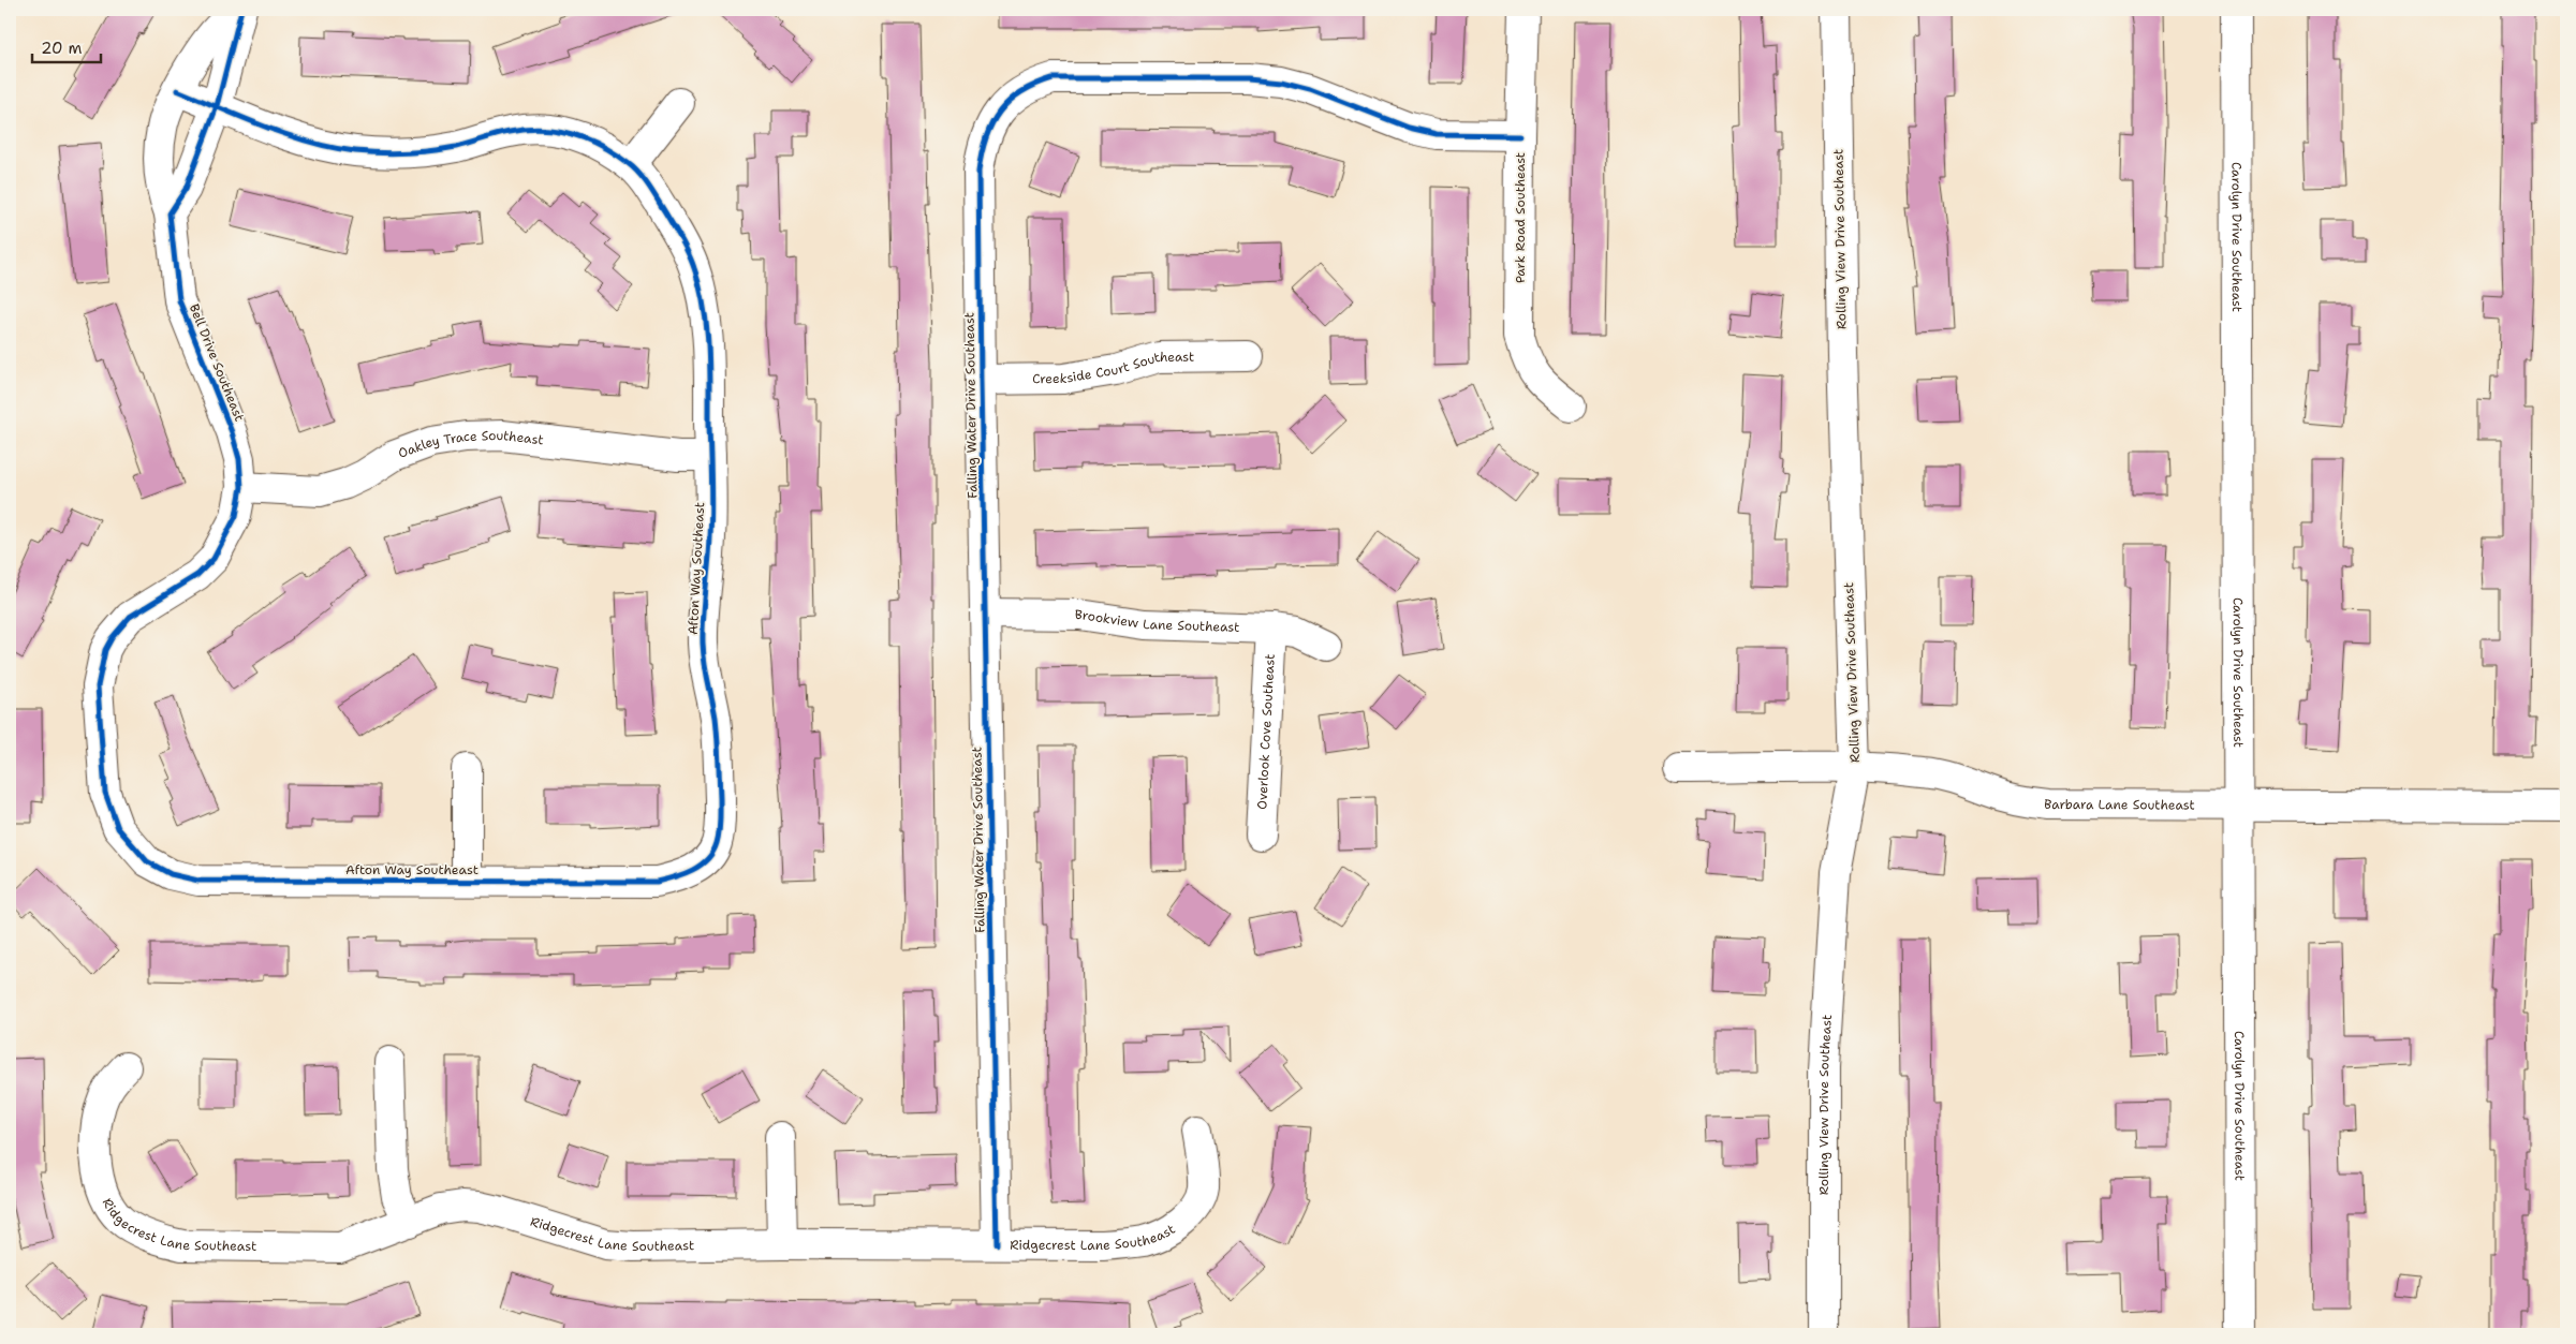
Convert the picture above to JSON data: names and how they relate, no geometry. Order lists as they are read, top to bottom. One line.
{"streets":{"street":["Park Road Southeast","Carolyn Drive Southeast","Rolling View Drive Southeast","Bell Drive Southeast","Creekside Court Southeast","Falling Water Drive Southeast","Oakley Trace Southeast","Afton Way Southeast","Brookview Lane Southeast","Overlook Cove Southeast","Barbara Lane Southeast","Ridgecrest Lane Southeast"]},"crossings":[["Park Road Southeast","Falling Water Drive Southeast"],["Carolyn Drive Southeast","Barbara Lane Southeast"],["Rolling View Drive Southeast","Barbara Lane Southeast"],["Bell Drive Southeast","Oakley Trace Southeast"],["Bell Drive Southeast","Afton Way Southeast"],["Creekside Court Southeast","Falling Water Drive Southeast"],["Falling Water Drive Southeast","Brookview Lane Southeast"],["Falling Water Drive Southeast","Ridgecrest Lane Southeast"],["Oakley Trace Southeast","Afton Way Southeast"],["Brookview Lane Southeast","Overlook Cove Southeast"]],"scale_bar":"20 m"}
